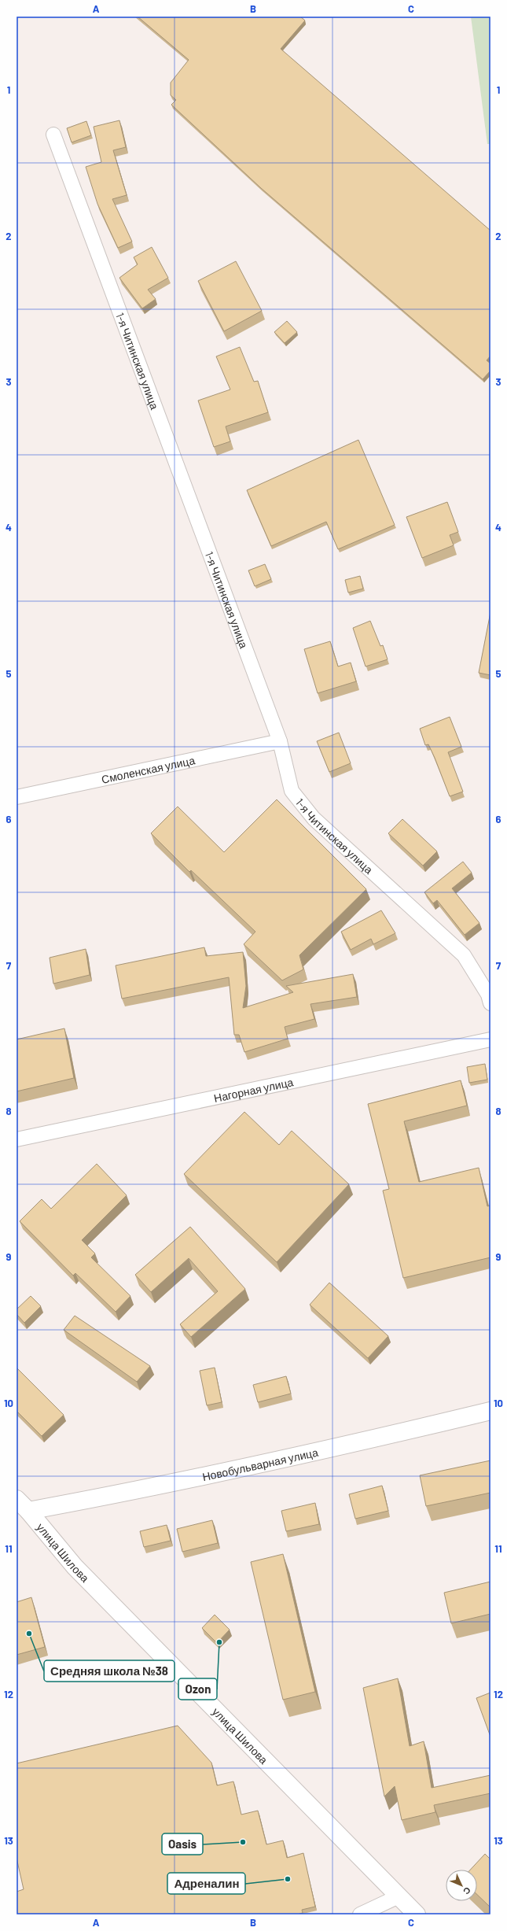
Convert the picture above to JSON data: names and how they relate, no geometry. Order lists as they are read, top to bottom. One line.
{"streets":{"main road":["Новобульварная улица","улица Шилова"],"street":["1-я Читинская улица","Смоленская улица","Нагорная улица"]},"crossings":[["1-я Читинская улица","Смоленская улица"],["Новобульварная улица","улица Шилова"]],"places":["Средняя школа №38","Ozon","Oasis","Адреналин"],"north":"bottom right","grid":{"columns":["A","B","C"],"rows":["1","2","3","4","5","6","7","8","9","10","11","12","13"]}}
